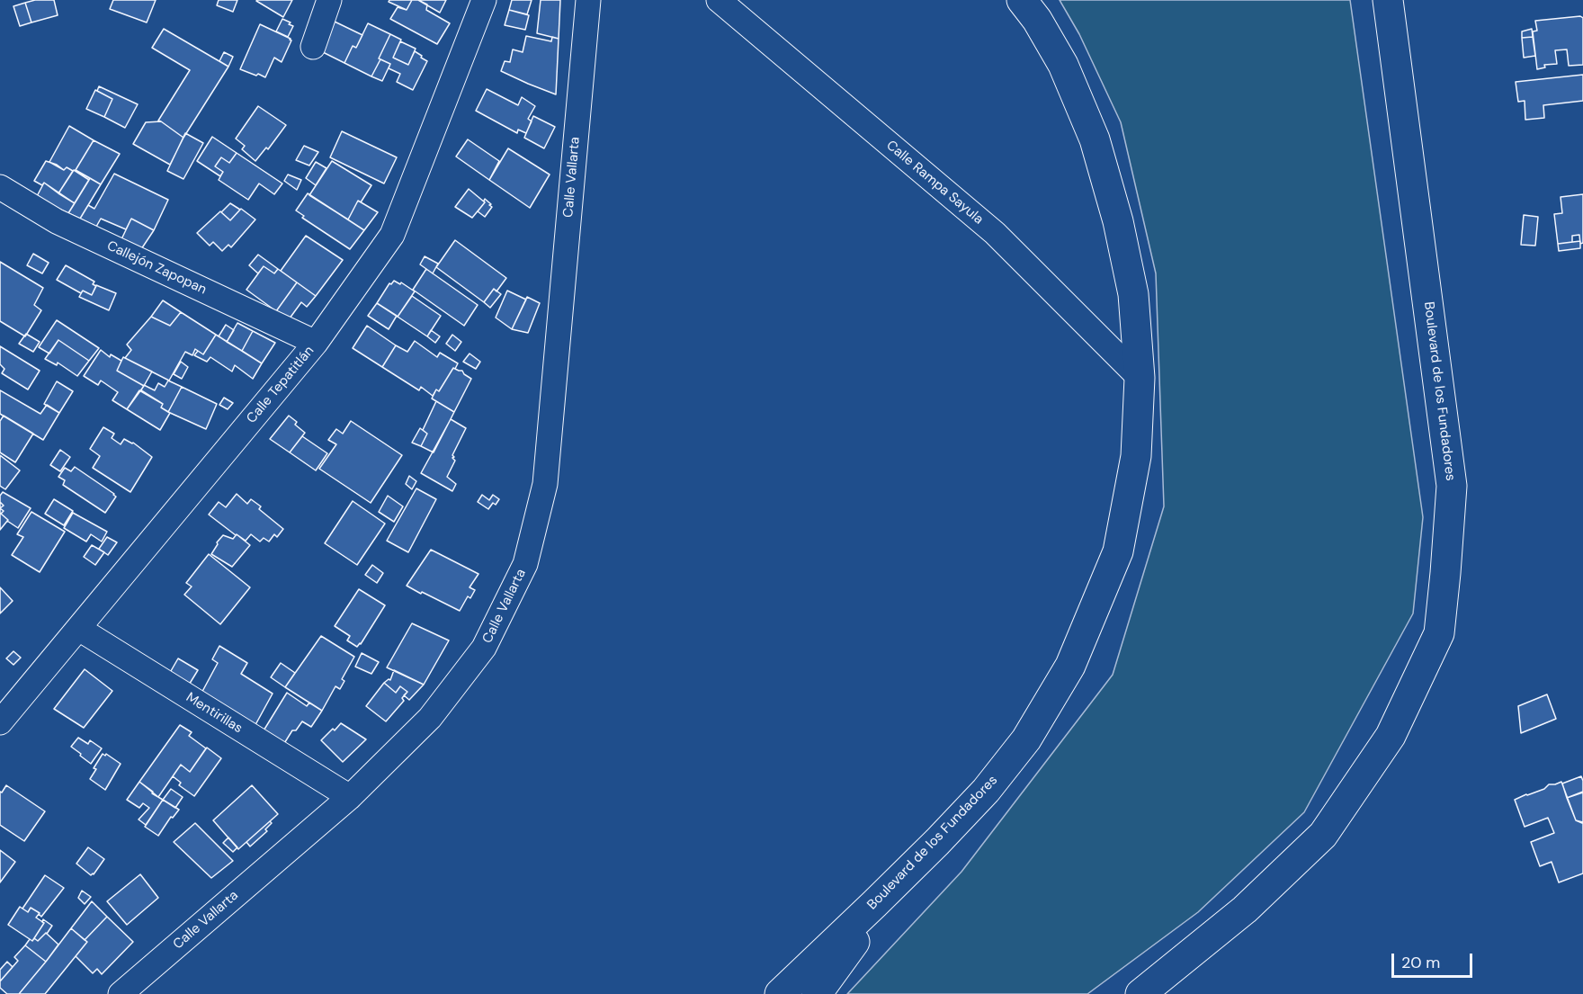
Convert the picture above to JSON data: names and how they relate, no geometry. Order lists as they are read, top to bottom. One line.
{"streets":{"main road":["Boulevard de los Fundadores"],"street":["Calle Vallarta","Calle Rampa Sayula","Callejón Zapopan","Calle Tepatitlán","Mentirillas"]},"crossings":[["Calle Vallarta","Mentirillas"],["Calle Rampa Sayula","Boulevard de los Fundadores"],["Callejón Zapopan","Calle Tepatitlán"],["Calle Tepatitlán","Mentirillas"]],"scale_bar":"20 m"}
